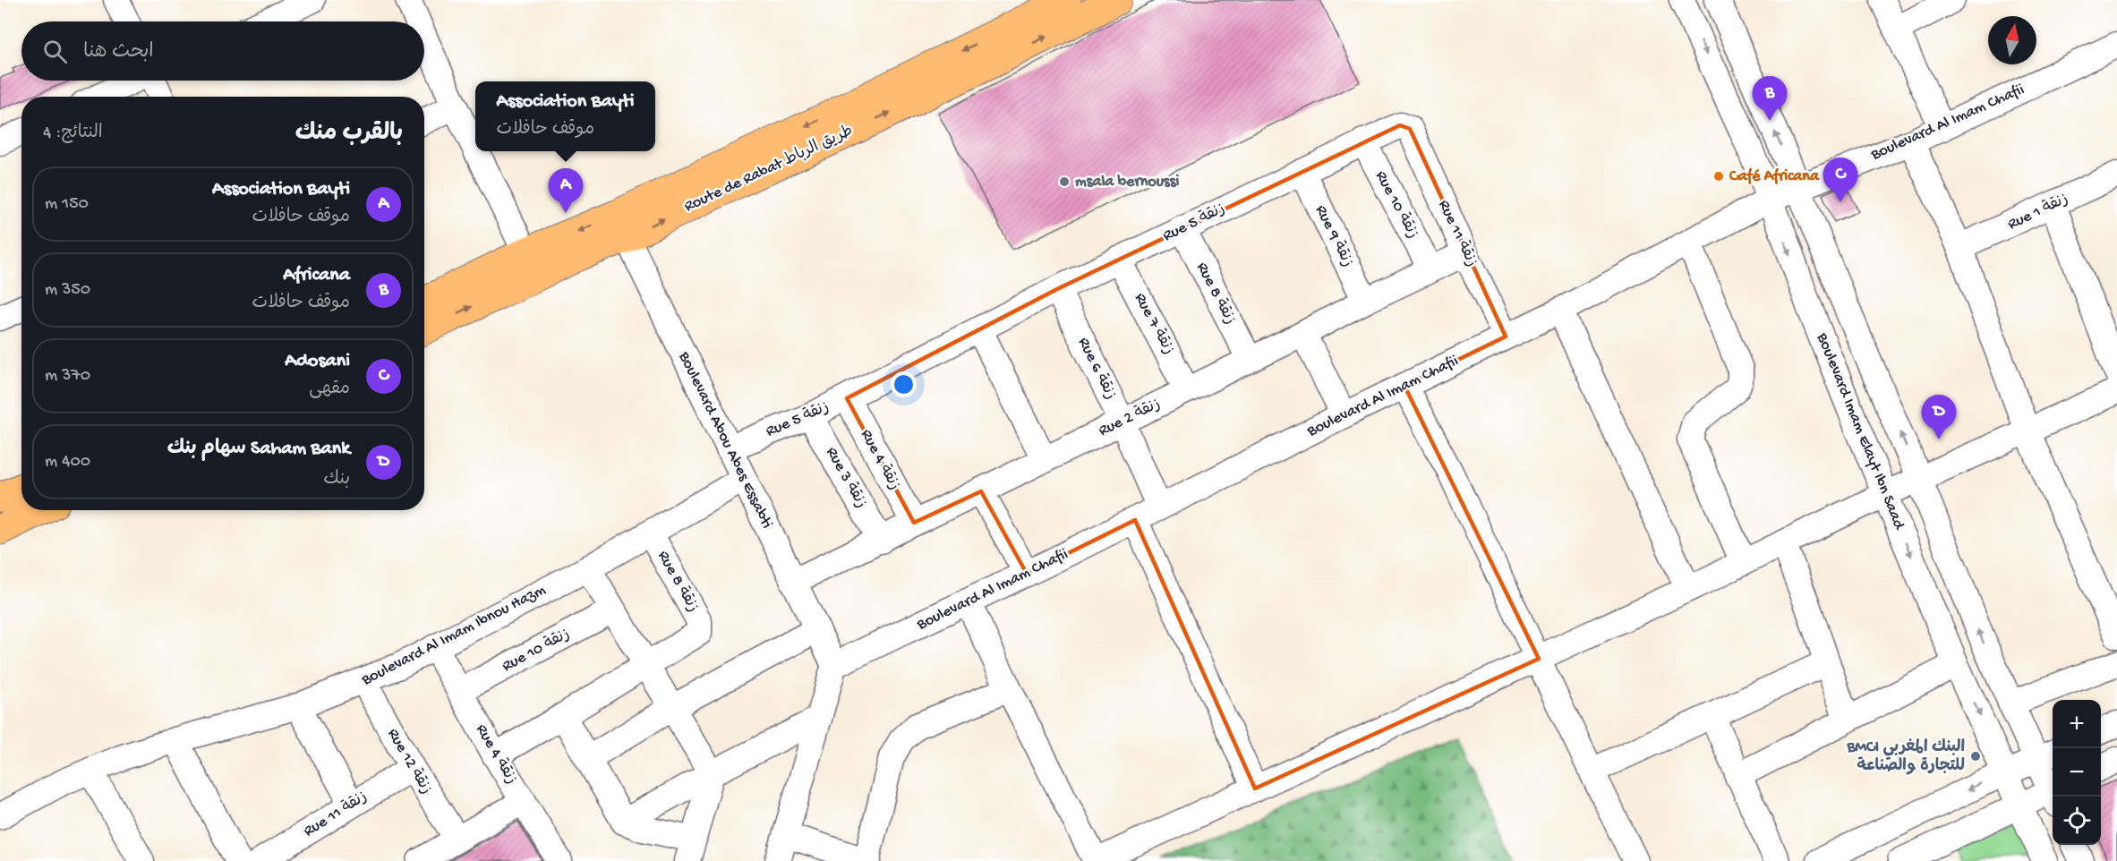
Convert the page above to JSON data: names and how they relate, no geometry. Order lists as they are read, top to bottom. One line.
{"streets":{"main road":["Route de Rabat طريق الرباط"],"street":["Boulevard Al Imam Chafii","Rue 10 زنقة","Rue 1 زنقة","Rue 5 زنقة","Rue 11 زنقة","Rue 9 زنقة","Rue 8 زنقة","Rue 7 زنقة","Rue 6 زنقة","Rue 2 زنقة","Boulevard Imam Elayt Ibn Saad","Boulevard Abou Abes Essabti","Rue 4 زنقة","Rue 3 زنقة","Boulevard Al Imam Ibnou Hazm","Rue 12 زنقة"]},"crossings":[["Boulevard Al Imam Chafii","Rue 11 زنقة"],["Boulevard Al Imam Chafii","Rue 6 زنقة"],["Boulevard Al Imam Chafii","Boulevard Imam Elayt Ibn Saad"],["Boulevard Al Imam Chafii","Boulevard Abou Abes Essabti"],["Route de Rabat طريق الرباط","Boulevard Abou Abes Essabti"],["Rue 10 زنقة","Rue 5 زنقة"],["Rue 10 زنقة","Rue 2 زنقة"],["Rue 10 زنقة","Rue 4 زنقة"],["Rue 5 زنقة","Rue 11 زنقة"],["Rue 5 زنقة","Rue 9 زنقة"],["Rue 5 زنقة","Rue 8 زنقة"],["Rue 5 زنقة","Rue 7 زنقة"],["Rue 5 زنقة","Rue 6 زنقة"],["Rue 5 زنقة","Boulevard Abou Abes Essabti"],["Rue 5 زنقة","Rue 4 زنقة"],["Rue 5 زنقة","Rue 3 زنقة"],["Rue 11 زنقة","Rue 2 زنقة"],["Rue 11 زنقة","Rue 12 زنقة"],["Rue 9 زنقة","Rue 2 زنقة"],["Rue 8 زنقة","Rue 2 زنقة"],["Rue 8 زنقة","Boulevard Al Imam Ibnou Hazm"],["Rue 7 زنقة","Rue 2 زنقة"],["Rue 6 زنقة","Rue 2 زنقة"],["Rue 2 زنقة","Boulevard Abou Abes Essabti"],["Rue 2 زنقة","Rue 4 زنقة"],["Rue 2 زنقة","Rue 3 زنقة"],["Boulevard Abou Abes Essabti","Boulevard Al Imam Ibnou Hazm"],["Rue 4 زنقة","Boulevard Al Imam Ibnou Hazm"],["Boulevard Al Imam Ibnou Hazm","Rue 12 زنقة"]],"places":["Café Africana","msala bernoussi","BMCI البنك المغربي للتجارة والصناعة"],"north":"top","page":{"search":"ابحث هنا","pins":["B","C","A","D"],"popup":["Association Bayti","موقف حافلات"],"heading":["بالقرب منك","النتائج: 4"],"list":[{"mark":"A","name":"Association Bayti","note":"موقف حافلات","value":"150 m"},{"mark":"B","name":"Africana","note":"موقف حافلات","value":"350 m"},{"mark":"C","name":"Adosani","note":"مقهى","value":"370 m"},{"mark":"D","name":"Saham Bank سهام بنك","note":"بنك","value":"400 m"}],"map_buttons":["+","−"]}}
